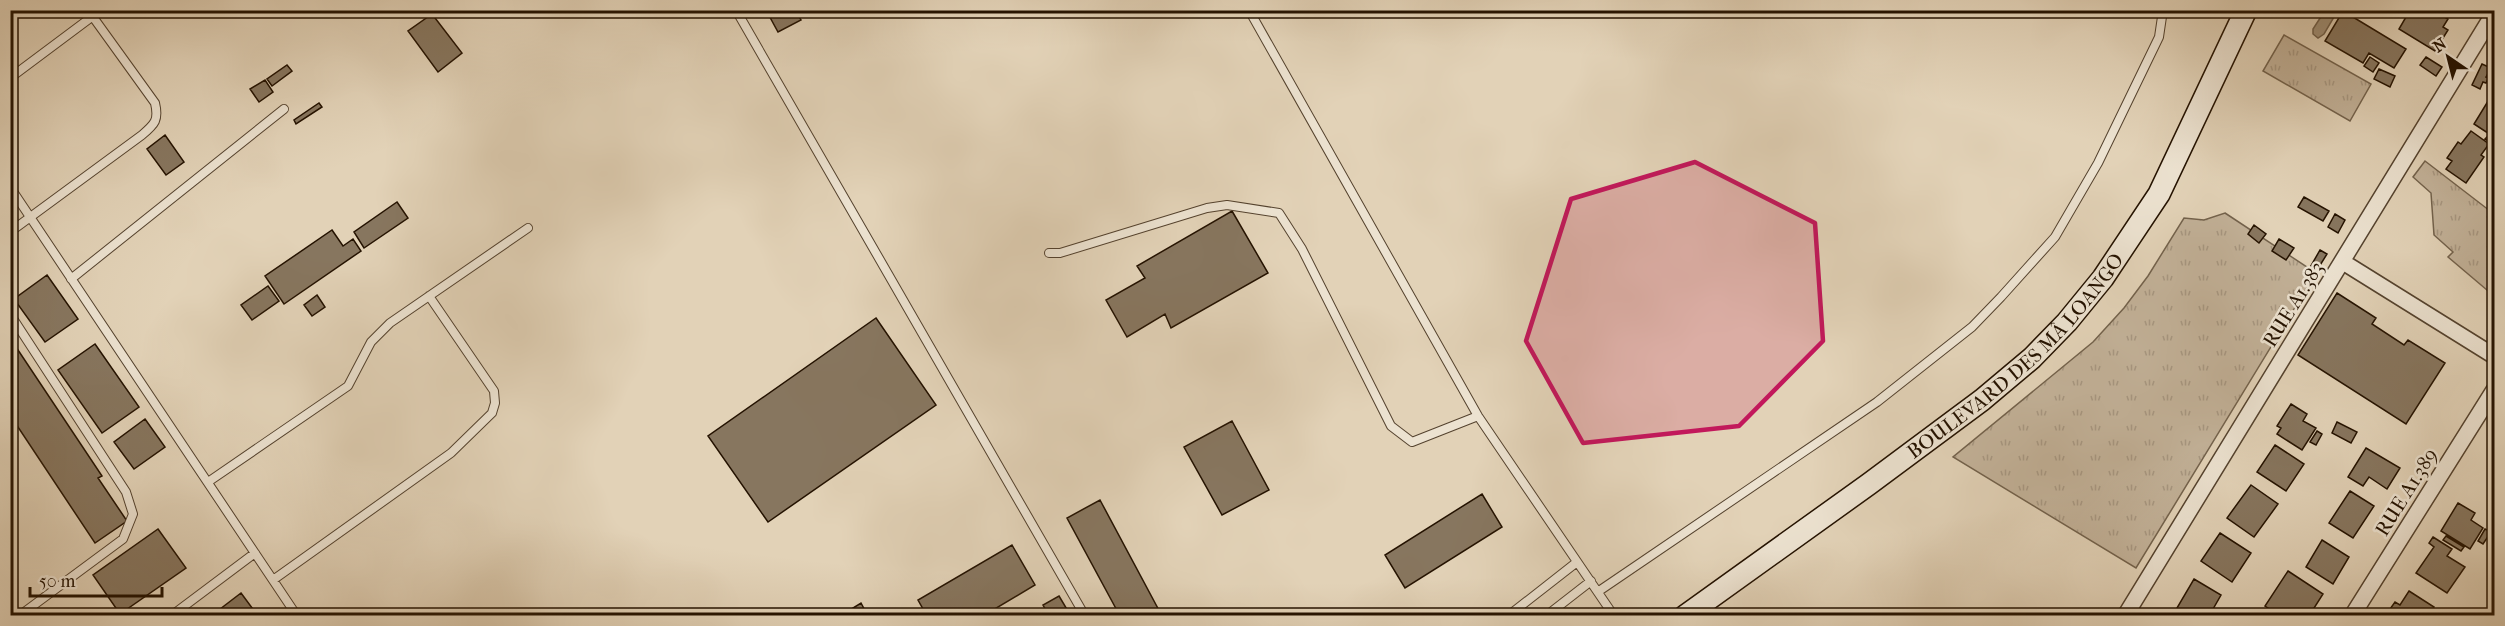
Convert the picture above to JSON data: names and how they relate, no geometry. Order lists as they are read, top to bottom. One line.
{"streets":{"street":["RUE A1.383","BOULEVARD DES MÂ LOANGO","RUE A1.389"]},"scale_bar":"50 m","north":"top left"}
